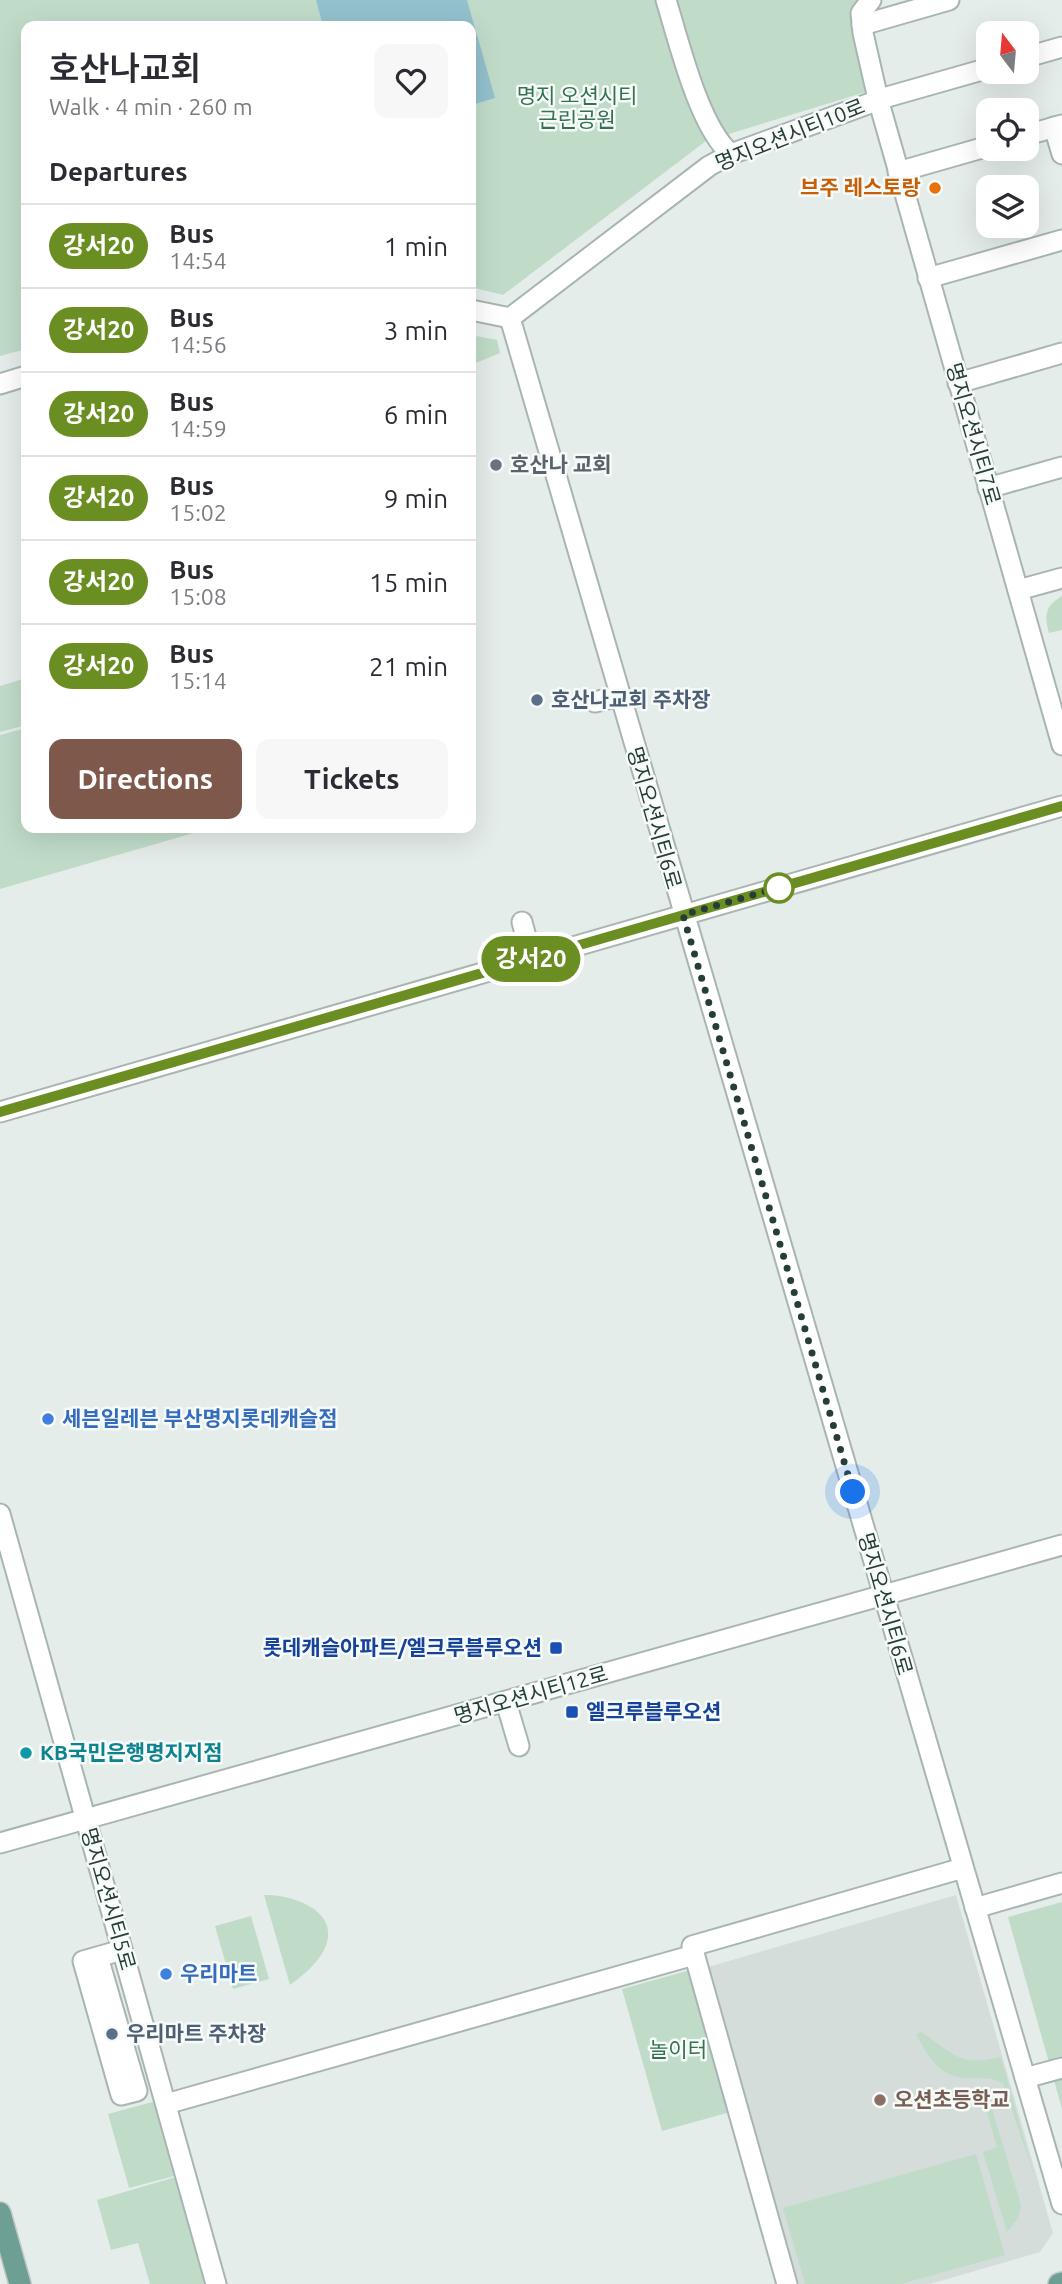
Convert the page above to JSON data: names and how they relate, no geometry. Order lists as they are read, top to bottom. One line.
{"streets":{"street":["명지오션시티10로","명지오션시티7로","명지오션시티6로","명지오션시티12로","명지오션시티5로"]},"crossings":[["명지오션시티10로","명지오션시티7로"],["명지오션시티10로","명지오션시티6로"],["명지오션시티6로","명지오션시티12로"],["명지오션시티12로","명지오션시티5로"]],"parks":["명지 오션시티 근린공원","놀이터"],"places":{"other":["브주 레스토랑","호산나 교회","호산나교회 주차장","세븐일레븐 부산명지롯데캐슬점","KB국민은행명지지점","우리마트","우리마트 주차장","오션초등학교"],"transit":["롯데캐슬아파트/엘크루블루오션","엘크루블루오션"]},"lines":["bus line 강서20"],"north":"top","page":{"on_map":"강서20","heading":[["호산나교회","Walk · 4 min · 260 m"],"Departures"],"list":[{"mark":"강서20","name":"Bus","note":"14:54","value":"1 min"},{"mark":"강서20","name":"Bus","note":"14:56","value":"3 min"},{"mark":"강서20","name":"Bus","note":"14:59","value":"6 min"},{"mark":"강서20","name":"Bus","note":"15:02","value":"9 min"},{"mark":"강서20","name":"Bus","note":"15:08","value":"15 min"},{"mark":"강서20","name":"Bus","note":"15:14","value":"21 min"}],"buttons":["Directions","Tickets"]}}
